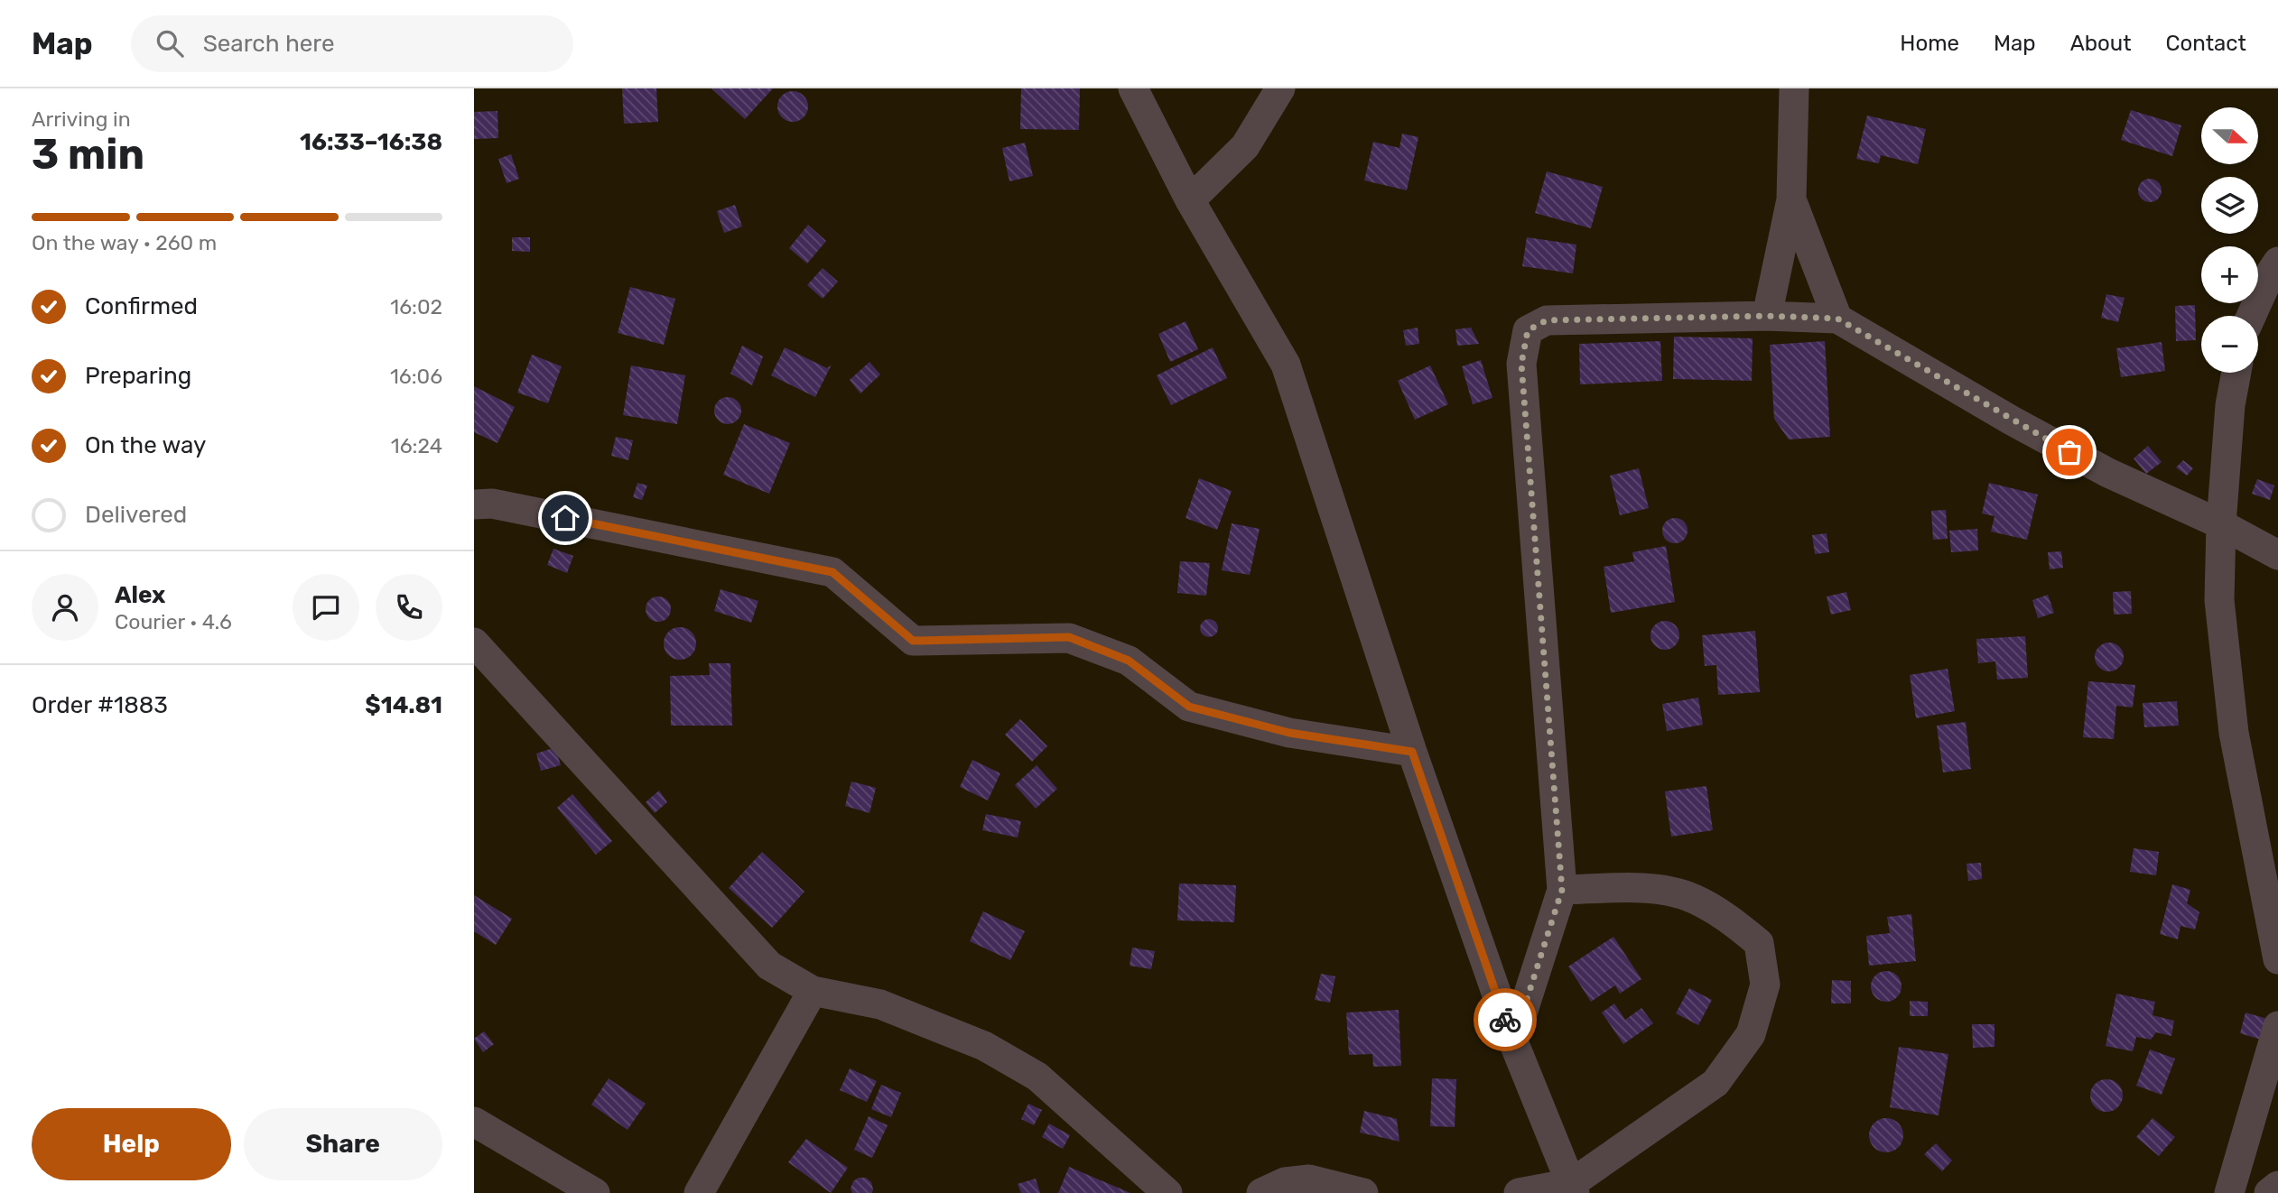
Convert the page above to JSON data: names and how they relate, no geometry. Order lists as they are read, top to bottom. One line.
{"north":"right","page":{"header":"Map","search":"Search here","nav":["Home","Map","About","Contact"],"heading":["3 min","Arriving in","16:33–16:38"],"panel":["Alex","Courier · 4.6","Order #1883","$14.81"],"map_buttons":["+","−"],"bar":"On the way · 260 m","list":[["Confirmed","16:02"],["Preparing","16:06"],["On the way","16:24"],"Delivered"],"buttons":["Help","Share"]}}
